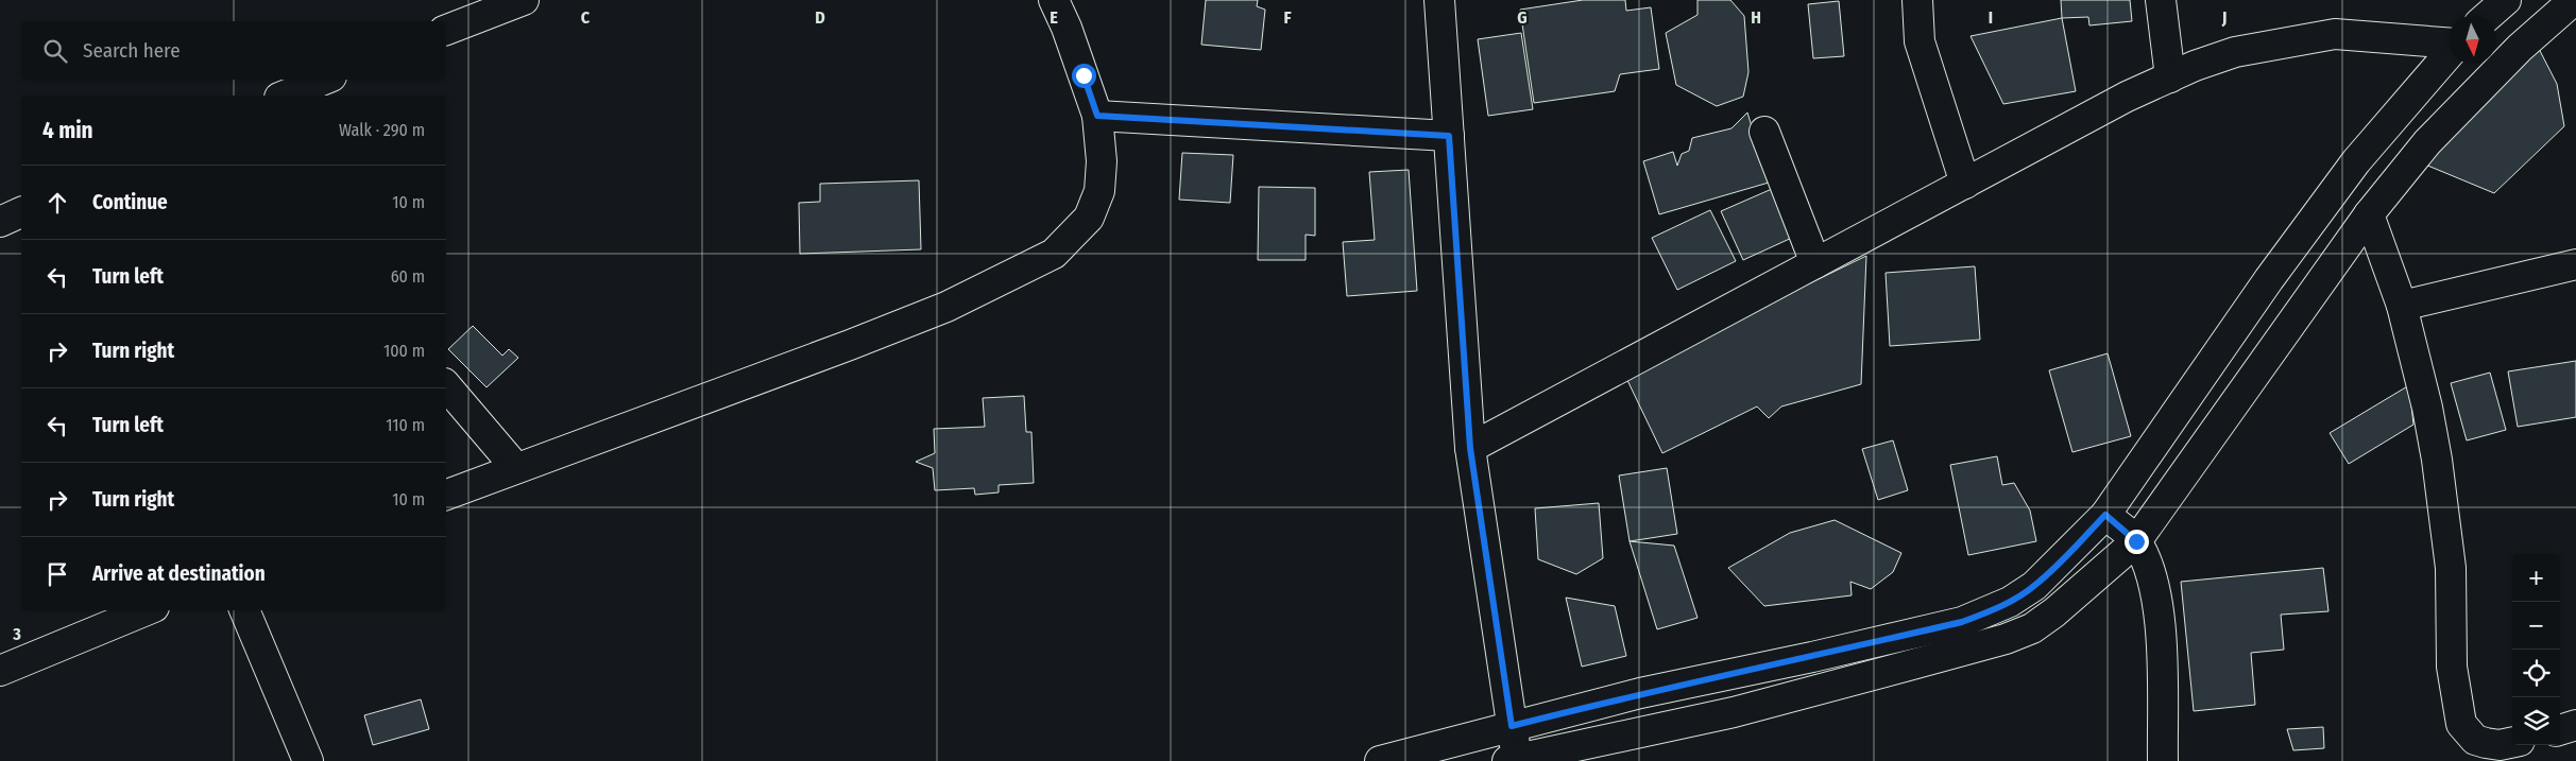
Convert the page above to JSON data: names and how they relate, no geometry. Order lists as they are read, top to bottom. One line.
{"north":"bottom","page":{"search":"Search here","heading":["4 min","Walk · 290 m"],"list":[["Continue","10 m"],["Turn left","60 m"],["Turn right","100 m"],["Turn left","110 m"],["Turn right","10 m"],"Arrive at destination"],"map_buttons":["+","−"]},"grid":{"columns":["C","D","E","F","G","H","I","J"],"rows":["3"]}}
